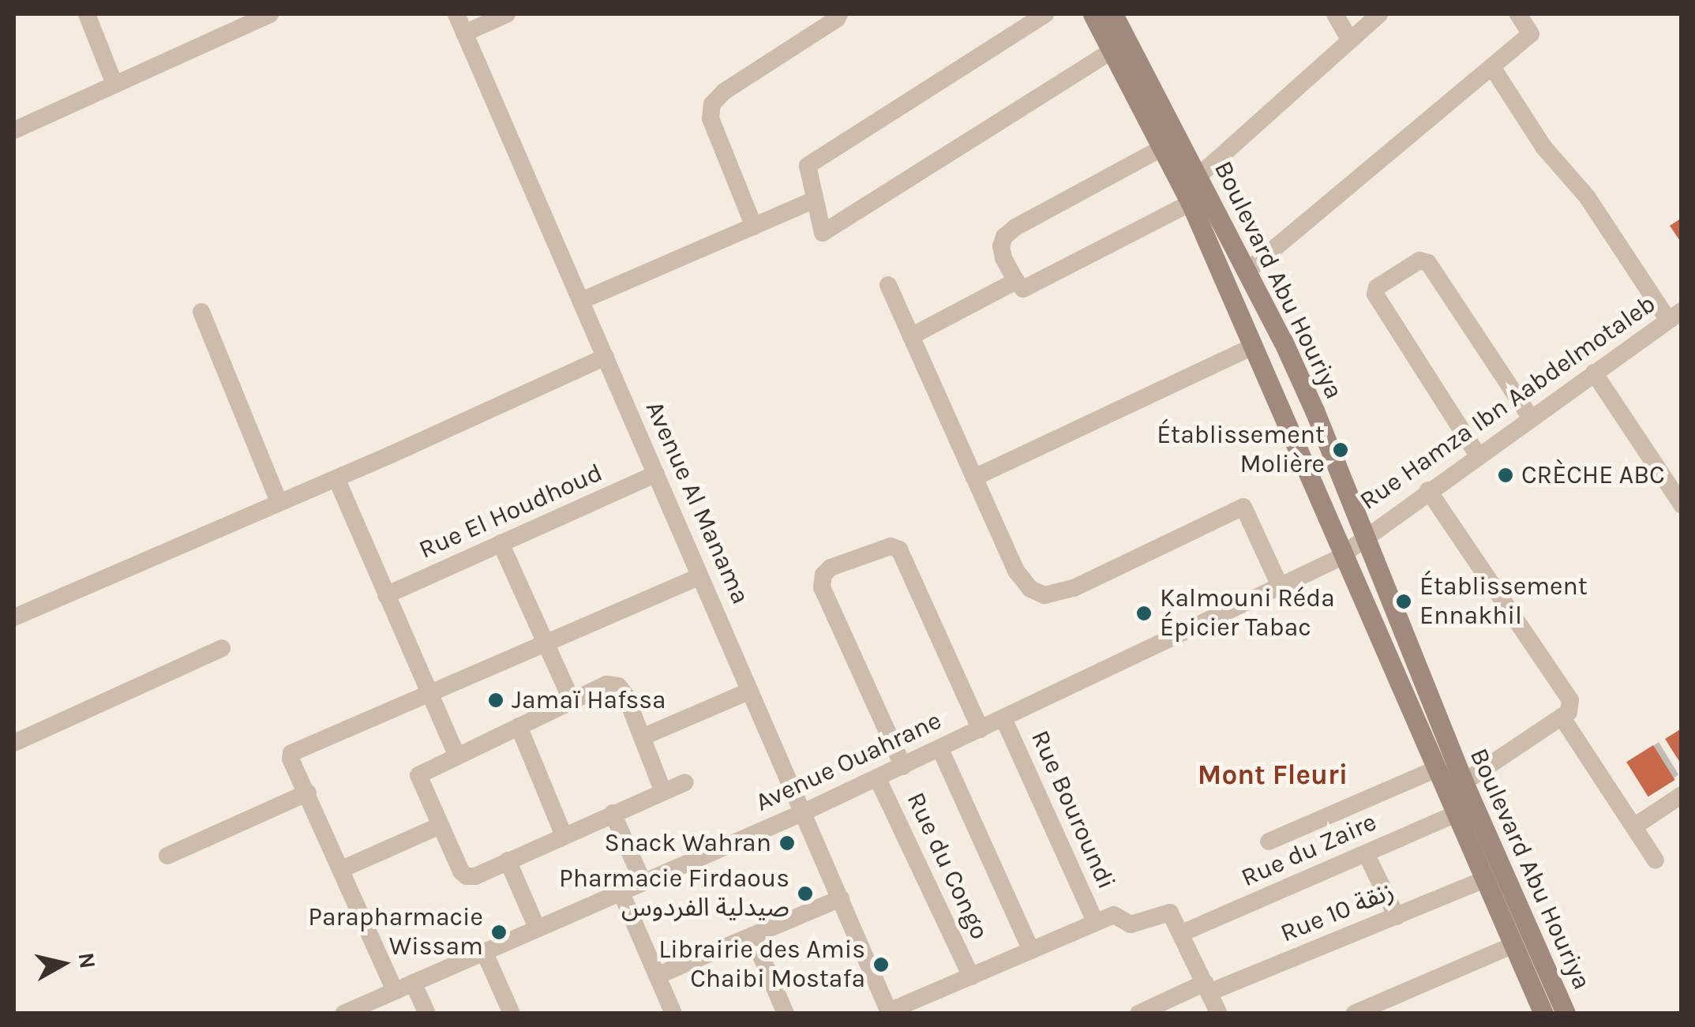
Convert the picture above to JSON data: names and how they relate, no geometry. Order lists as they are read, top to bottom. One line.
{"streets":{"main road":["Boulevard Abu Houriya"],"street":["Rue Hamza Ibn Aabdelmotaleb","Avenue Al Manama","Rue El Houdhoud","Avenue Ouahrane","Rue Bouroundi","Rue du Zaire","Rue du Congo","Rue 10 زنقة"]},"crossings":[["Boulevard Abu Houriya","Rue Hamza Ibn Aabdelmotaleb"],["Boulevard Abu Houriya","Avenue Ouahrane"],["Boulevard Abu Houriya","Rue du Zaire"],["Boulevard Abu Houriya","Rue 10 زنقة"],["Rue Hamza Ibn Aabdelmotaleb","Avenue Ouahrane"],["Avenue Al Manama","Rue El Houdhoud"],["Avenue Al Manama","Avenue Ouahrane"],["Avenue Ouahrane","Rue Bouroundi"],["Avenue Ouahrane","Rue du Congo"]],"districts":["Mont Fleuri"],"places":["Établissement Molière","CRÈCHE ABC","Établissement Ennakhil","Kalmouni Réda Épicier Tabac","Jamaï Hafssa","Snack Wahran","Pharmacie Firdaous صيدلية الفردوس","Parapharmacie Wissam","Librairie des Amis Chaibi Mostafa"],"north":"right"}
